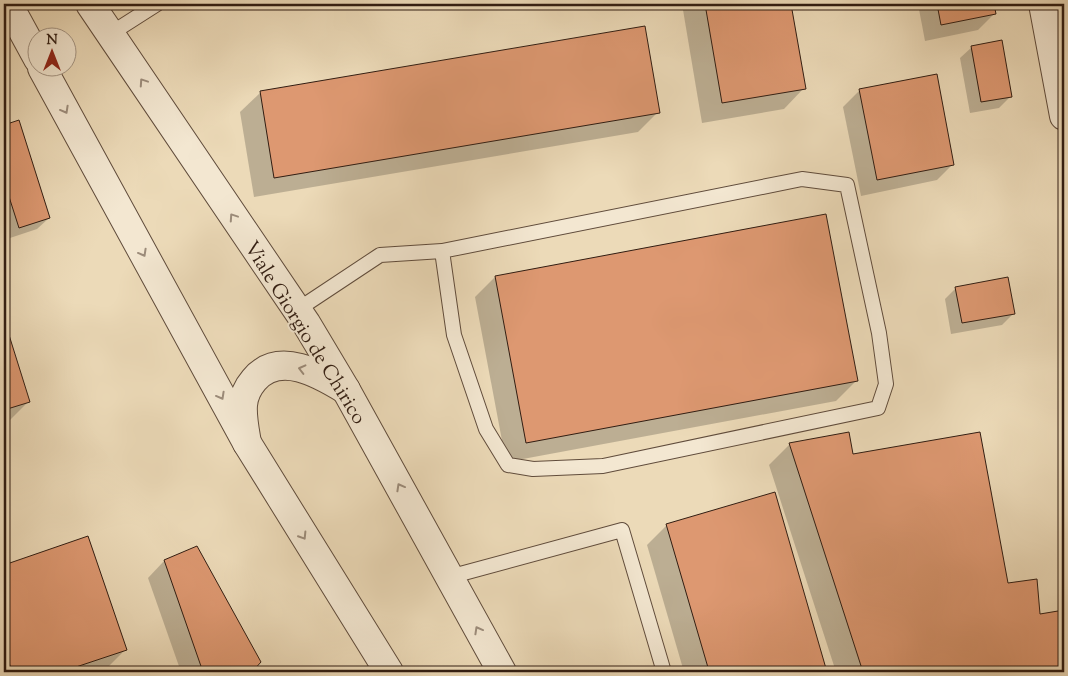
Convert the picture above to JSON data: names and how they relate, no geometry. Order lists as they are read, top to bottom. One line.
{"streets":{"street":["Viale Giorgio de Chirico"]},"north":"top"}
